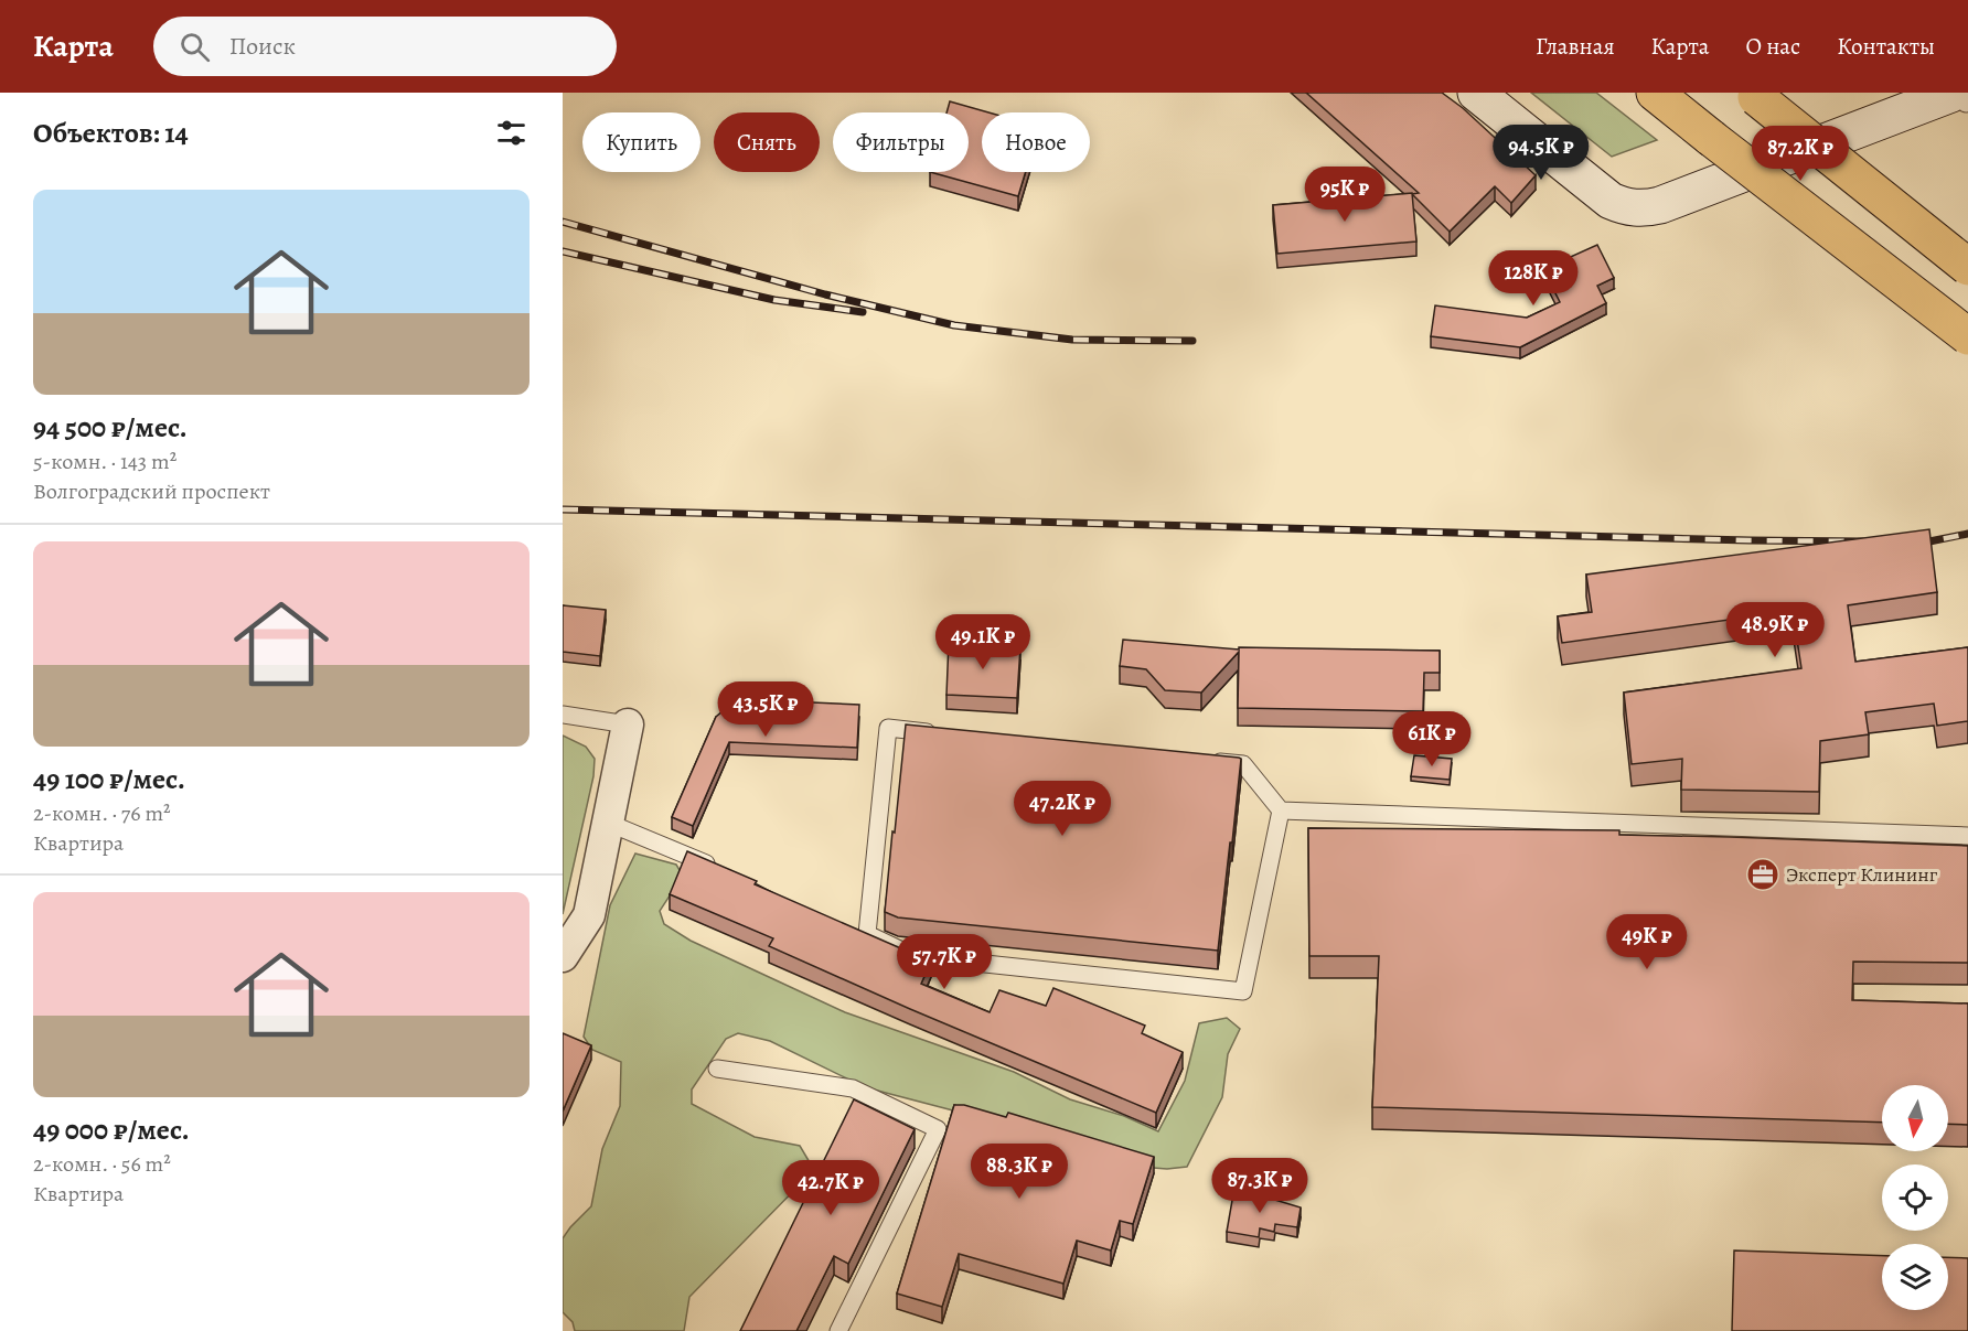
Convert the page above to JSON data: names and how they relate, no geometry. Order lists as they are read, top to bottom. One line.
{"places":{"office":["Эксперт Клининг"]},"north":"bottom","page":{"header":"Карта","search":"Поиск","nav":["Главная","Карта","О нас","Контакты"],"heading":"Объектов: 14","chip":["Купить","Снять","Фильтры","Новое"],"price":["94.5K ₽","87.2K ₽","95K ₽","128K ₽","48.9K ₽","49.1K ₽","43.5K ₽","61K ₽","47.2K ₽","49K ₽","57.7K ₽","88.3K ₽","87.3K ₽","42.7K ₽"],"list":[{"name":"94 500 ₽/мес.","note":"5-комн. · 143 m² · Волгоградский проспект"},{"name":"49 100 ₽/мес.","note":"2-комн. · 76 m² · Квартира"},{"name":"49 000 ₽/мес.","note":"2-комн. · 56 m² · Квартира"}]}}
